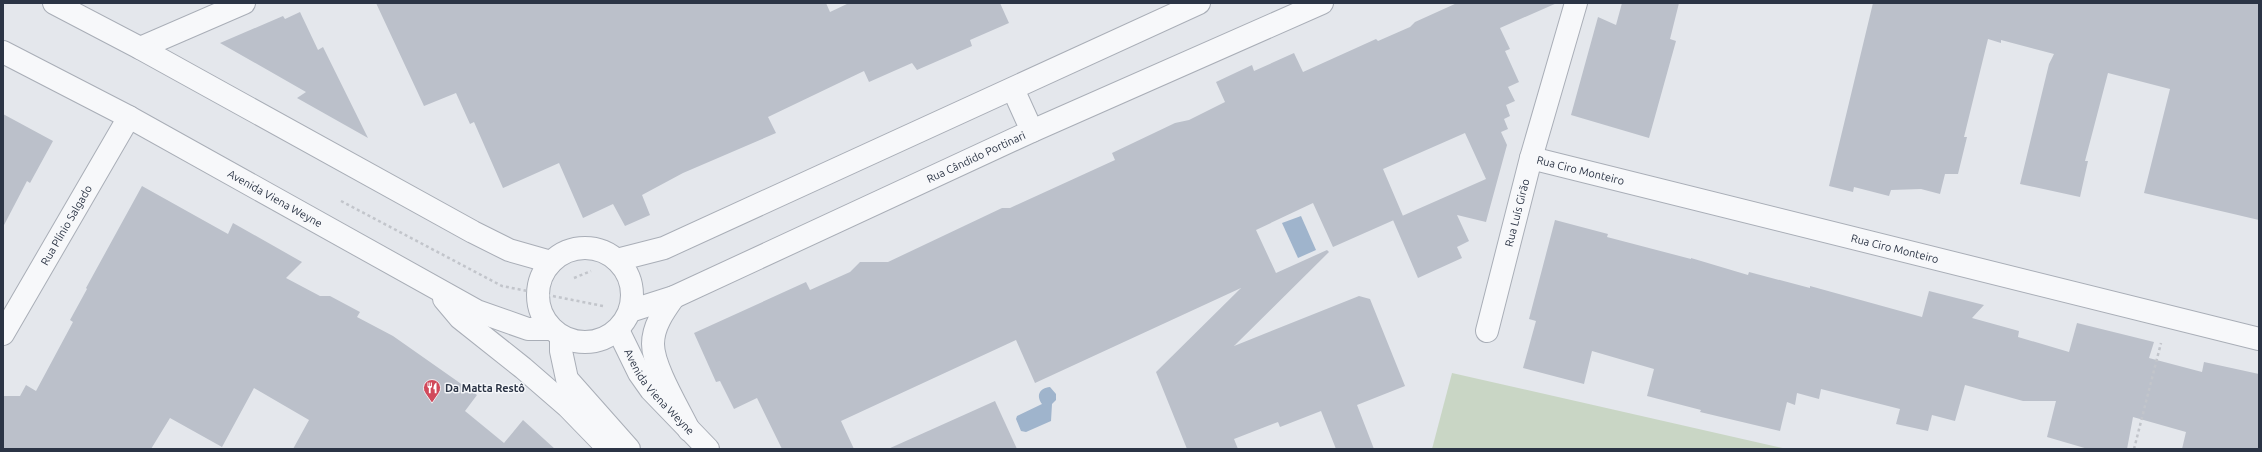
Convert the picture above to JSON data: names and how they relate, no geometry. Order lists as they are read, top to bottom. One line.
{"streets":{"street":["Rua Cândido Portinari","Rua Ciro Monteiro","Avenida Viena Weyne","Rua Luís Girão","Rua Plínio Salgado"]},"crossings":[["Rua Ciro Monteiro","Rua Luís Girão"],["Avenida Viena Weyne","Rua Plínio Salgado"]],"places":{"restaurant":["Da Matta Restô"]}}
